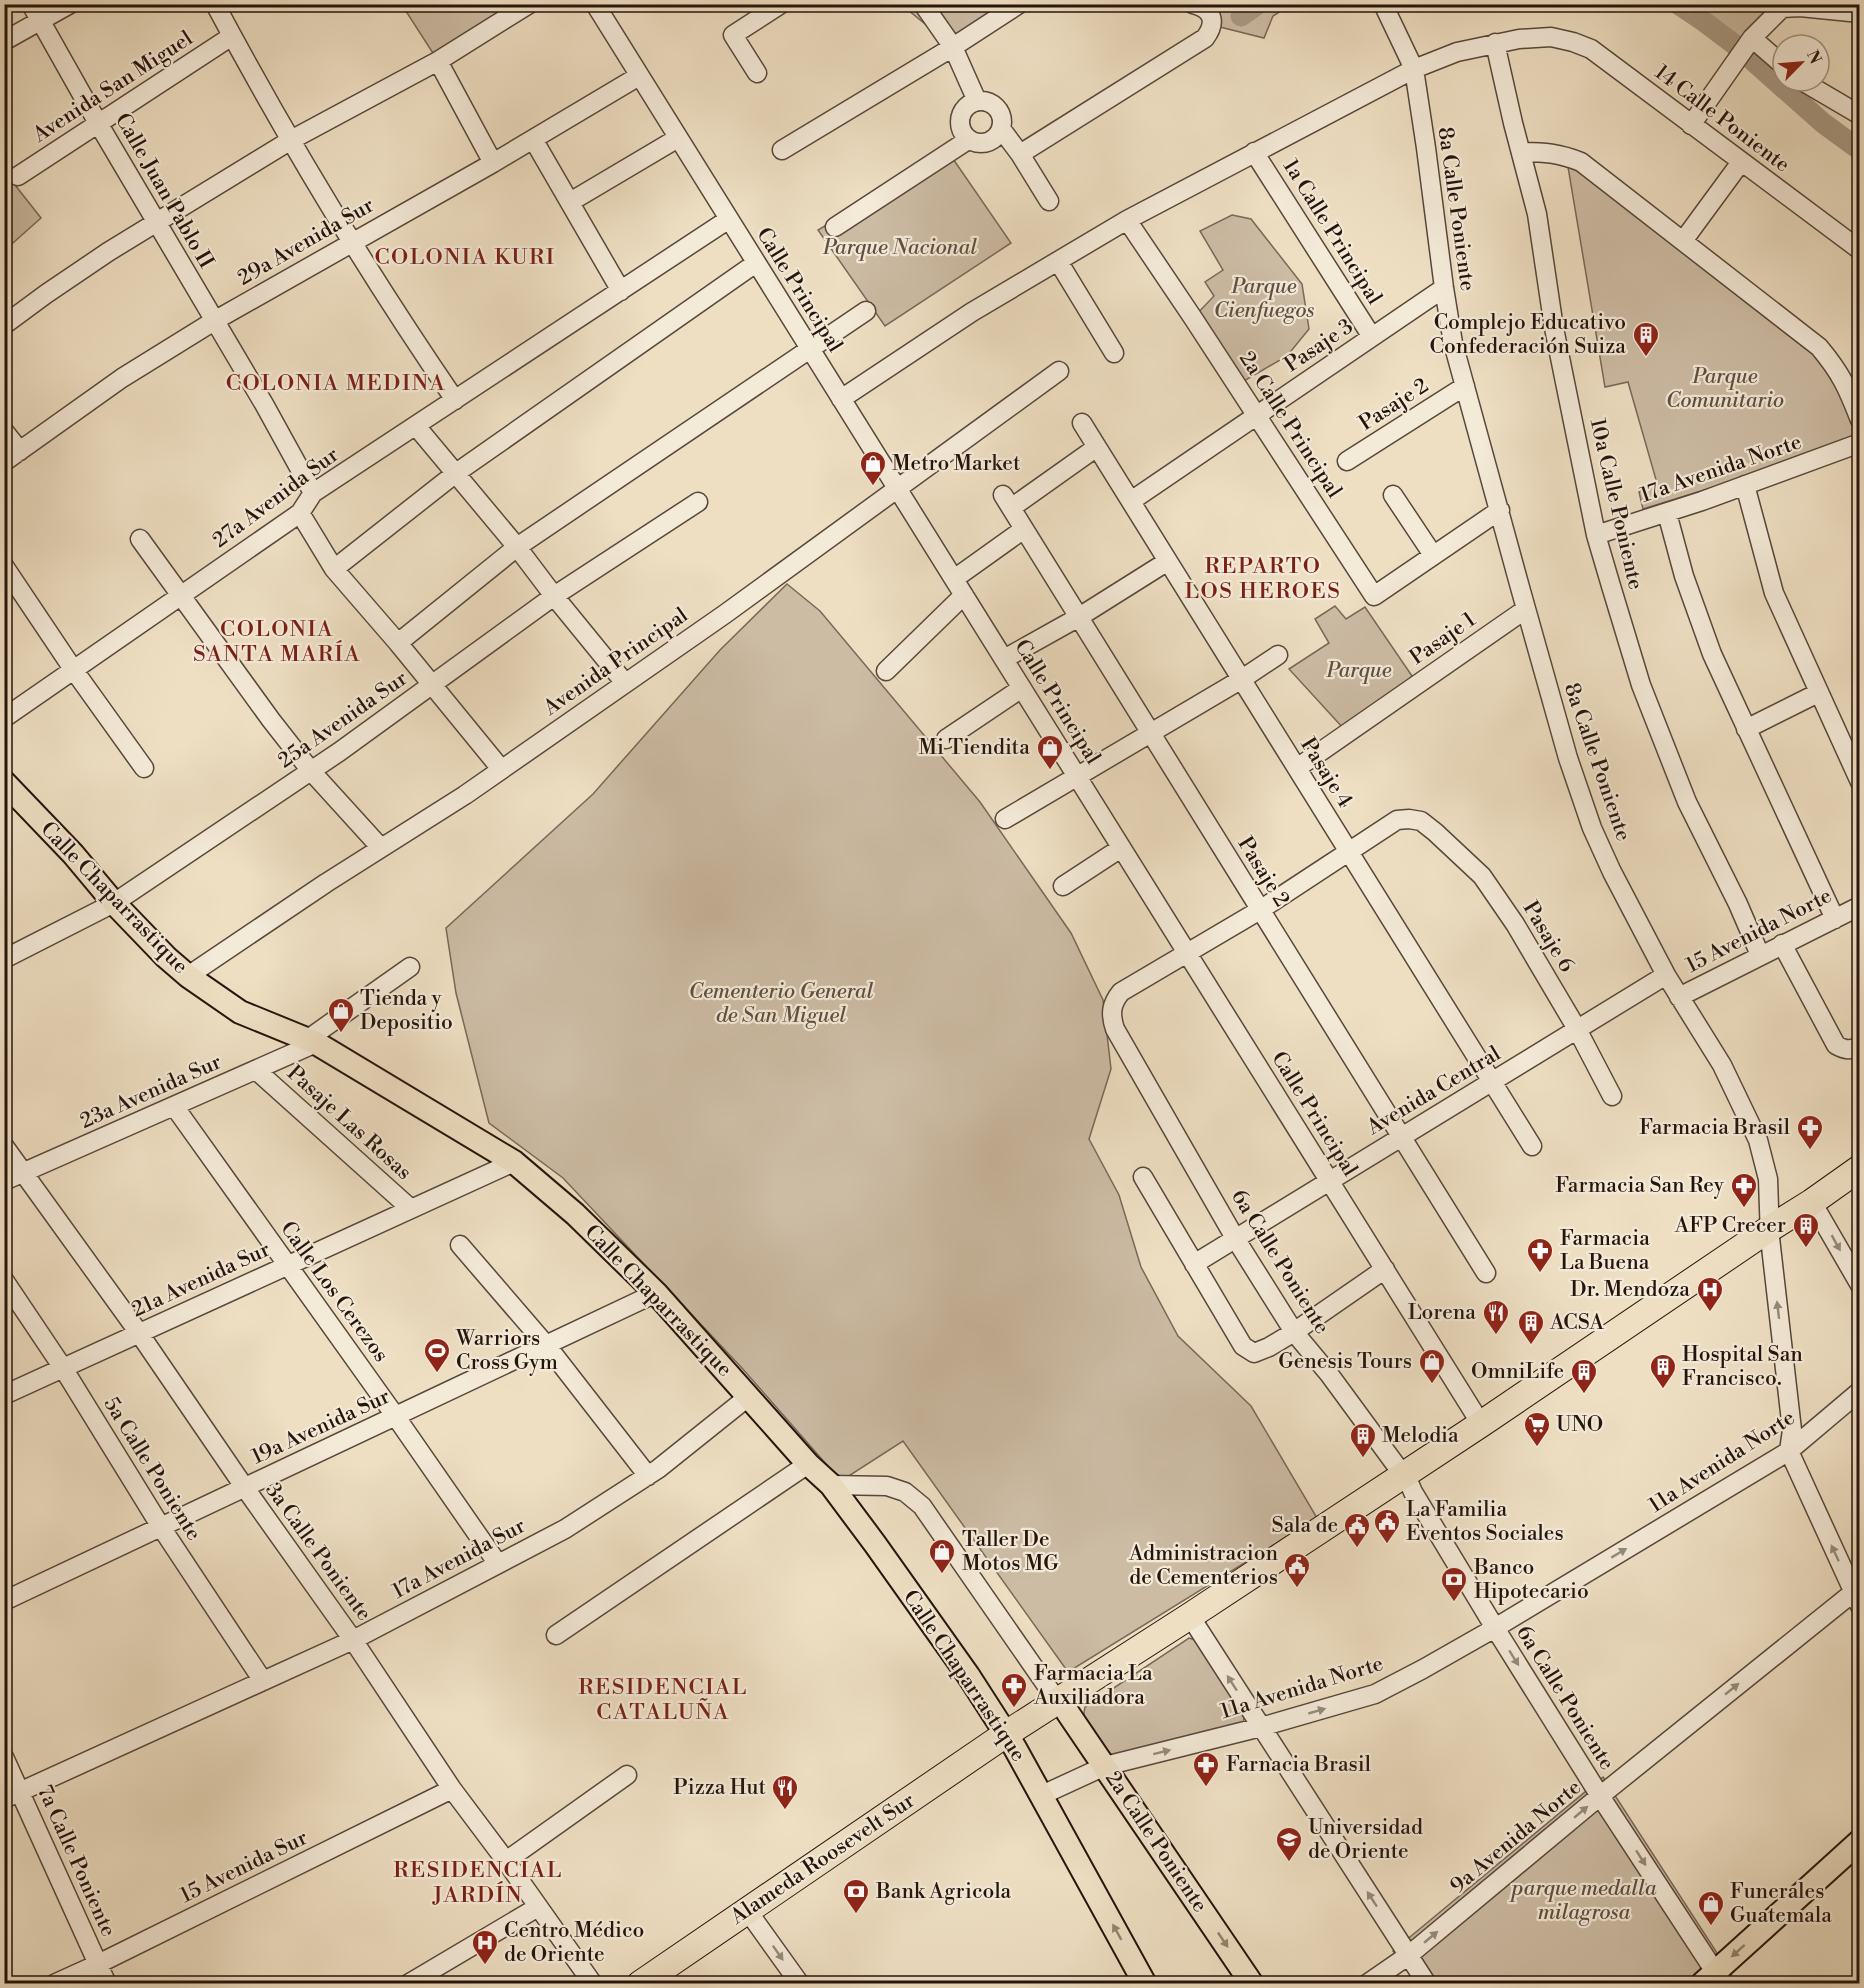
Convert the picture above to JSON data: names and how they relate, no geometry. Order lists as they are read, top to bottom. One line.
{"streets":{"highway":["Alameda Roosevelt Sur"],"main road":["Calle Chaparrastique","2a Calle Poniente"],"street":["Avenida San Miguel","14 Calle Poniente","Calle Juan Pablo II","8a Calle Poniente","1a Calle Principal","29a Avenida Sur","Calle Principal","Pasaje 3","Pasaje 2","2a Calle Principal","17a Avenida Norte","27a Avenida Sur","10a Calle Poniente","Pasaje 1","Avenida Principal","25a Avenida Sur","Pasaje 4","15 Avenida Norte","Pasaje 6","Avenida Central","23a Avenida Sur","Pasaje Las Rosas","6a Calle Poniente","21a Avenida Sur","Calle Los Cerezos","19a Avenida Sur","11a Avenida Norte","5a Calle Poniente","3a Calle Poniente","17a Avenida Sur","9a Avenida Norte","7a Calle Poniente","15 Avenida Sur"]},"crossings":[["Avenida San Miguel","Calle Juan Pablo II"],["14 Calle Poniente","8a Calle Poniente"],["14 Calle Poniente","1a Calle Principal"],["14 Calle Poniente","Calle Principal"],["14 Calle Poniente","2a Calle Principal"],["14 Calle Poniente","10a Calle Poniente"],["Calle Juan Pablo II","29a Avenida Sur"],["Calle Juan Pablo II","27a Avenida Sur"],["8a Calle Poniente","Pasaje 3"],["8a Calle Poniente","Pasaje 2"],["8a Calle Poniente","Pasaje 1"],["8a Calle Poniente","15 Avenida Norte"],["8a Calle Poniente","Avenida Central"],["8a Calle Poniente","11a Avenida Norte"],["8a Calle Poniente","9a Avenida Norte"],["1a Calle Principal","Pasaje 3"],["29a Avenida Sur","Calle Principal"],["Calle Principal","27a Avenida Sur"],["Calle Principal","Avenida Principal"],["Calle Principal","Avenida Central"],["Calle Principal","6a Calle Poniente"],["Pasaje 3","2a Calle Principal"],["Pasaje 3","Pasaje 4"],["Pasaje 2","Pasaje 4"],["Pasaje 2","Avenida Central"],["17a Avenida Norte","10a Calle Poniente"],["10a Calle Poniente","15 Avenida Norte"],["Pasaje 1","Pasaje 4"],["Avenida Principal","Calle Chaparrastique"],["25a Avenida Sur","Calle Chaparrastique"],["Pasaje 4","Pasaje 6"],["Pasaje 4","Avenida Central"],["Calle Chaparrastique","23a Avenida Sur"],["Calle Chaparrastique","21a Avenida Sur"],["Calle Chaparrastique","19a Avenida Sur"],["Calle Chaparrastique","11a Avenida Norte"],["Calle Chaparrastique","17a Avenida Sur"],["Calle Chaparrastique","2a Calle Poniente"],["Calle Chaparrastique","Alameda Roosevelt Sur"],["Pasaje 6","Avenida Central"],["Avenida Central","6a Calle Poniente"],["23a Avenida Sur","Pasaje Las Rosas"],["23a Avenida Sur","Calle Los Cerezos"],["23a Avenida Sur","3a Calle Poniente"],["Pasaje Las Rosas","21a Avenida Sur"],["6a Calle Poniente","11a Avenida Norte"],["6a Calle Poniente","9a Avenida Norte"],["6a Calle Poniente","Alameda Roosevelt Sur"],["21a Avenida Sur","Calle Los Cerezos"],["21a Avenida Sur","5a Calle Poniente"],["21a Avenida Sur","3a Calle Poniente"],["Calle Los Cerezos","19a Avenida Sur"],["Calle Los Cerezos","17a Avenida Sur"],["19a Avenida Sur","5a Calle Poniente"],["19a Avenida Sur","3a Calle Poniente"],["11a Avenida Norte","2a Calle Poniente"],["5a Calle Poniente","17a Avenida Sur"],["3a Calle Poniente","17a Avenida Sur"],["3a Calle Poniente","15 Avenida Sur"],["17a Avenida Sur","7a Calle Poniente"],["2a Calle Poniente","Alameda Roosevelt Sur"],["7a Calle Poniente","15 Avenida Sur"]],"one_way":["11a Avenida Norte","9a Avenida Norte"],"districts":["COLONIA KURI","COLONIA MEDINA","REPARTO LOS HEROES","COLONIA SANTA MARÍA","RESIDENCIAL CATALUÑA","RESIDENCIAL JARDÍN"],"parks":["Parque Nacional","Parque Cienfuegos","Parque Comunitario","Parque","Cementerio General de San Miguel","parque medalla milagrosa"],"places":{"building":["Complejo Educativo Confederación Suiza","AFP Crecer","ACSA","Hospital San Francisco.","OmniLife","Melodia"],"shop":["Metro Market","Mi Tiendita","Tienda y Depositio","Genesis Tours","Taller De Motos MG","Funerales Guatemala"],"pharmacy":["Farmacia Brasil","Farmacia San Rey","Farmacia La Buena","Farmacia La Auxiliadora","Farnacia Brasil"],"hospital":["Dr. Mendoza","Centro Médico de Oriente"],"restaurant":["Lorena","Pizza Hut"],"sports":["Warriors Cross Gym"],"supermarket":["UNO"],"public building":["La Familia Eventos Sociales","Sala de","Administracion de Cementerios"],"bank":["Banco Hipotecario","Bank Agricola"],"school or university":["Universidad de Oriente"]},"north":"top right"}
